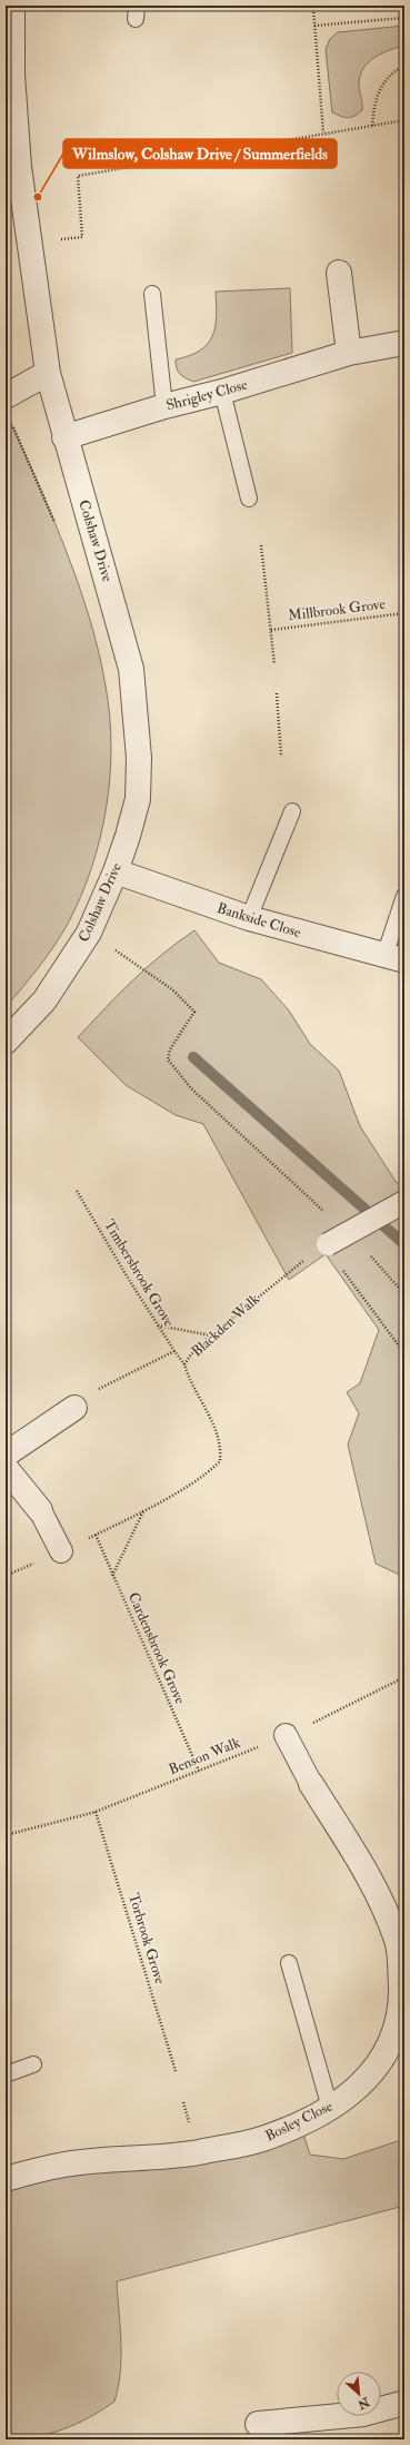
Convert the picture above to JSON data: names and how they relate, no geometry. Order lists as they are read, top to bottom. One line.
{"streets":{"street":["Shrigley Close","Colshaw Drive","Bankside Close","Bosley Close"],"path":["Millbrook Grove","Timbersbrook Grove","Blackden Walk","Cardensbrook Grove","Benson Walk","Torbrook Grove"]},"crossings":[["Shrigley Close","Colshaw Drive"],["Colshaw Drive","Bankside Close"],["Timbersbrook Grove","Blackden Walk"],["Blackden Walk","Cardensbrook Grove"],["Cardensbrook Grove","Benson Walk"],["Benson Walk","Torbrook Grove"]],"places":["Wilmslow, Colshaw Drive / Summerfields"],"north":"bottom right"}
